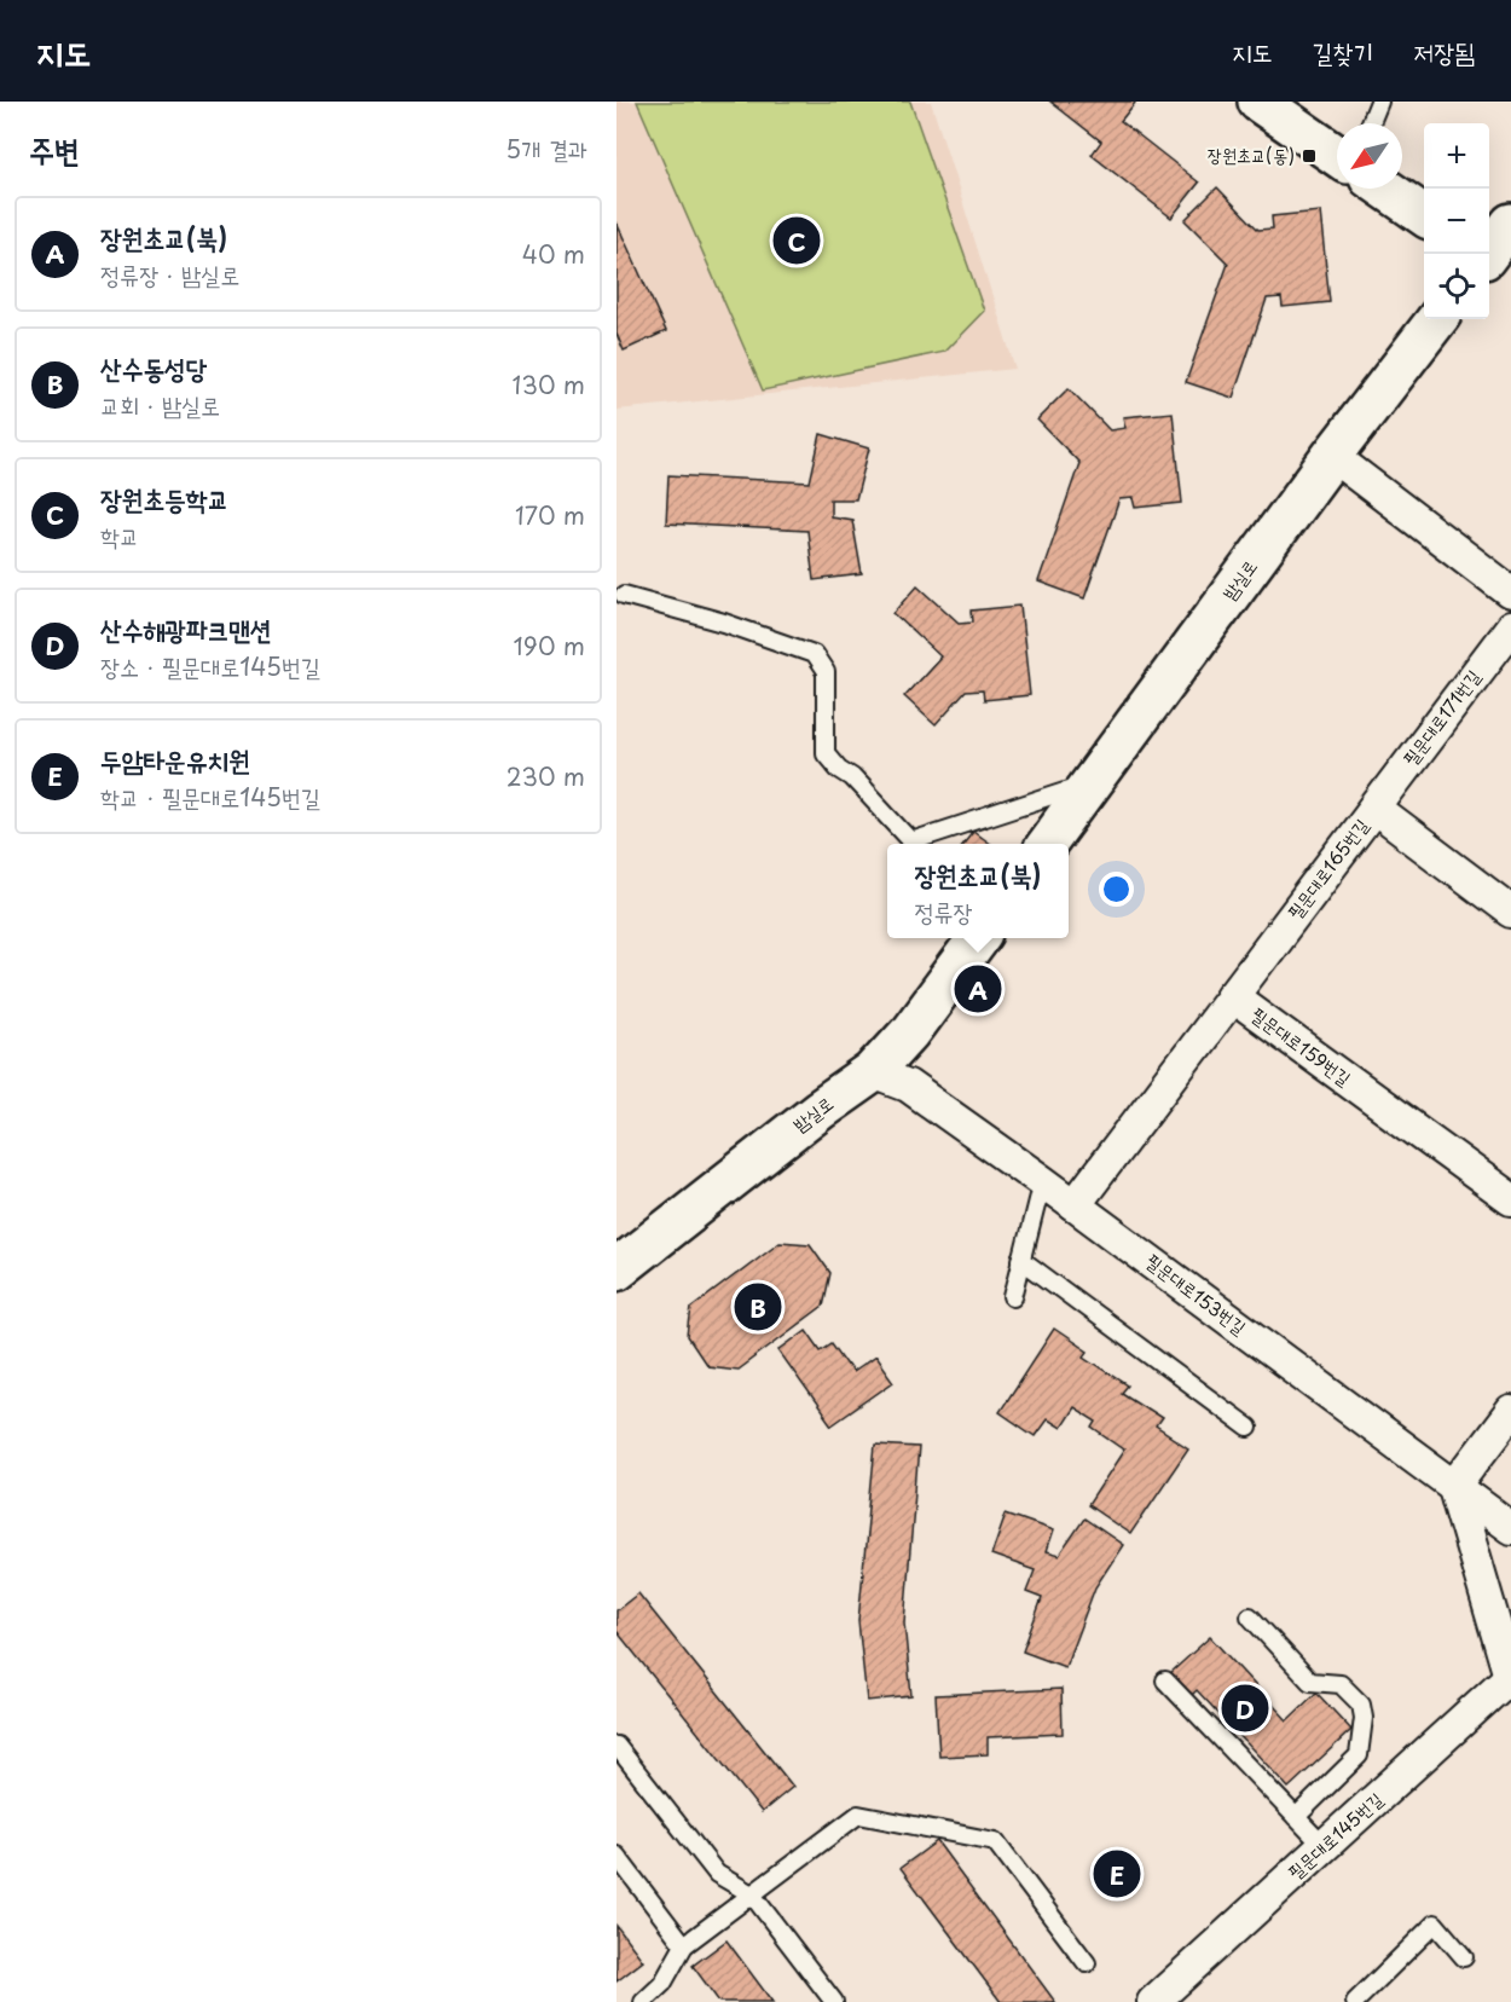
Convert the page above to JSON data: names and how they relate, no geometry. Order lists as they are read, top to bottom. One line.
{"streets":{"main road":["밤실로"],"street":["필문대로171번길","필문대로165번길","필문대로159번길","필문대로153번길","필문대로145번길"]},"crossings":[["밤실로","필문대로153번길"],["필문대로171번길","필문대로165번길"],["필문대로165번길","필문대로159번길"],["필문대로159번길","필문대로153번길"],["필문대로153번길","필문대로145번길"]],"places":{"transit":["장원초교(동)"]},"north":"bottom left","page":{"header":"지도","nav":["지도","길찾기","저장됨"],"heading":["주변","5개 결과"],"map_buttons":["+","−"],"list":[{"mark":"A","name":"장원초교(북)","note":"정류장 · 밤실로","value":"40 m"},{"mark":"B","name":"산수동성당","note":"교회 · 밤실로","value":"130 m"},{"mark":"C","name":"장원초등학교","note":"학교","value":"170 m"},{"mark":"D","name":"산수해광파크맨션","note":"장소 · 필문대로145번길","value":"190 m"},{"mark":"E","name":"두암타운유치원","note":"학교 · 필문대로145번길","value":"230 m"}],"pins":["C","A","B","D","E"],"popup":["장원초교(북)","정류장"]}}
